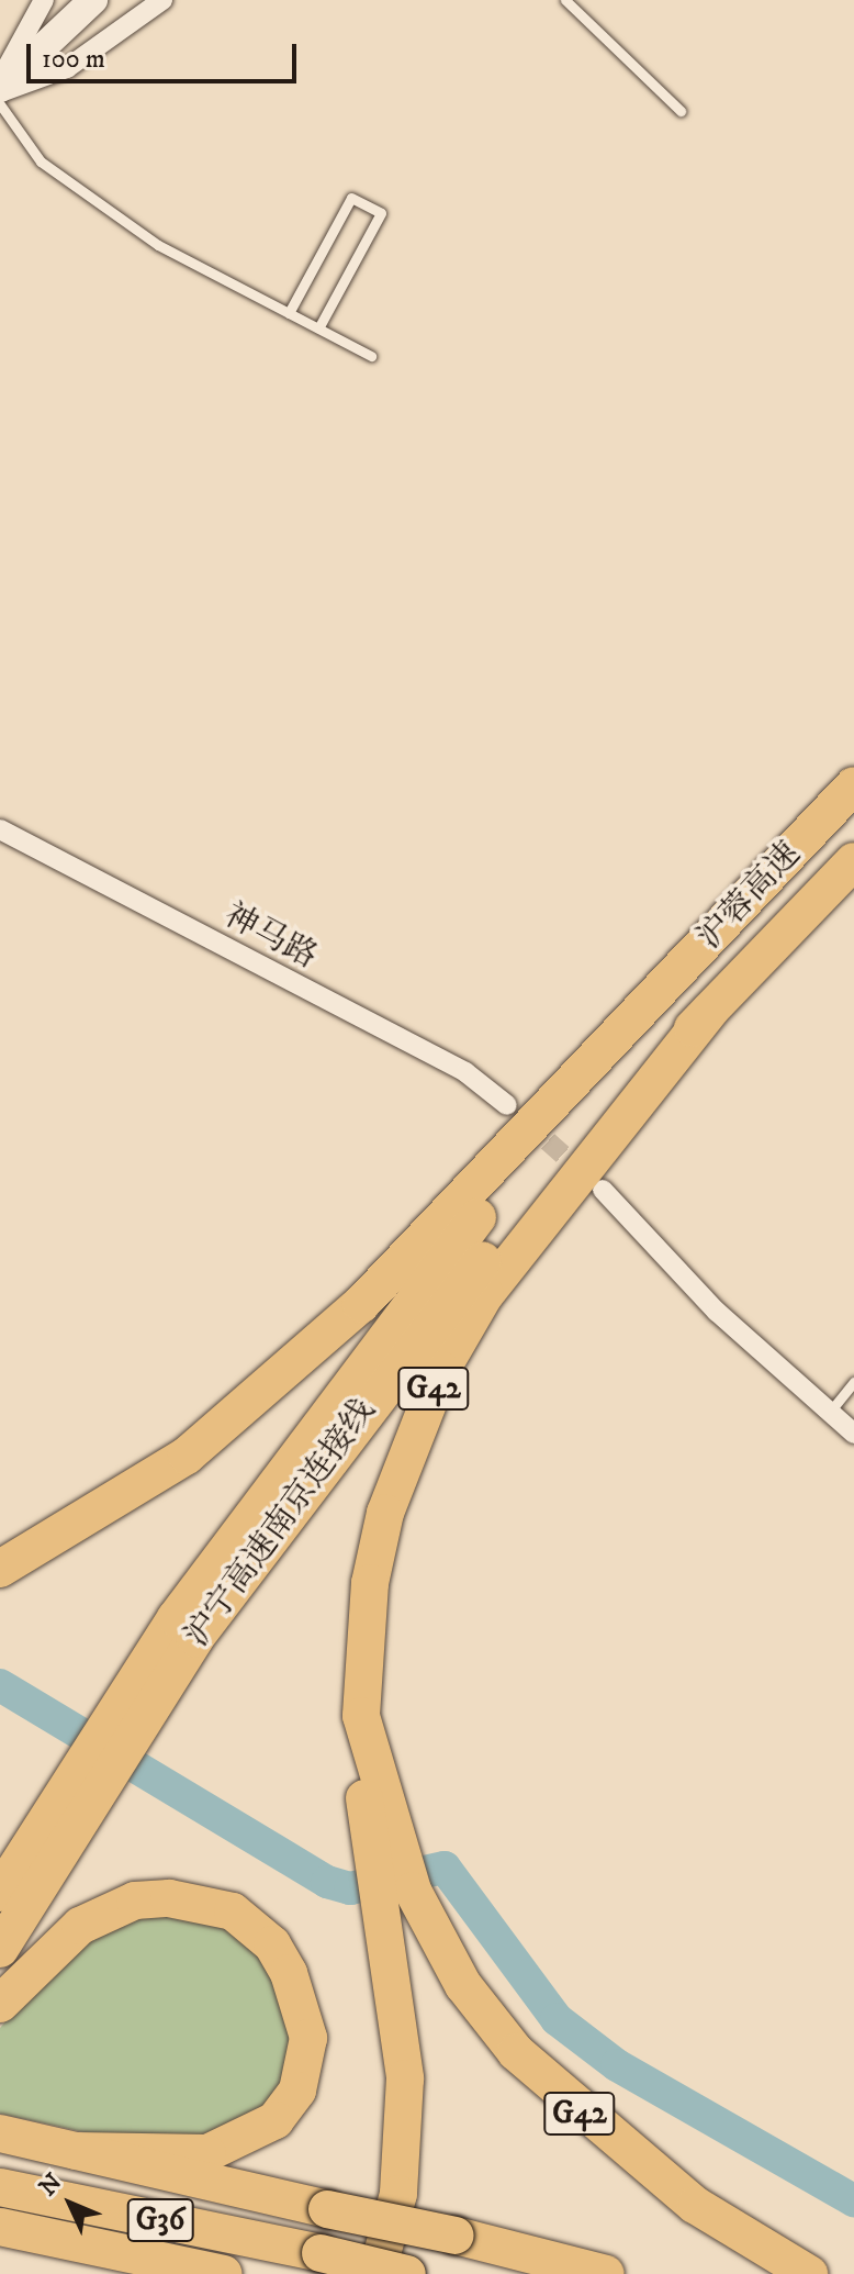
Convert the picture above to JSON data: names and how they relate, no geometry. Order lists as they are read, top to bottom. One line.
{"streets":{"highway":["沪蓉高速","G42","沪宁高速南京连接线","G36"],"street":["神马路"]},"crossings":[["沪蓉高速","G42"],["沪蓉高速","沪宁高速南京连接线"],["G42","沪宁高速南京连接线"]],"scale_bar":"100 m","north":"top left"}
